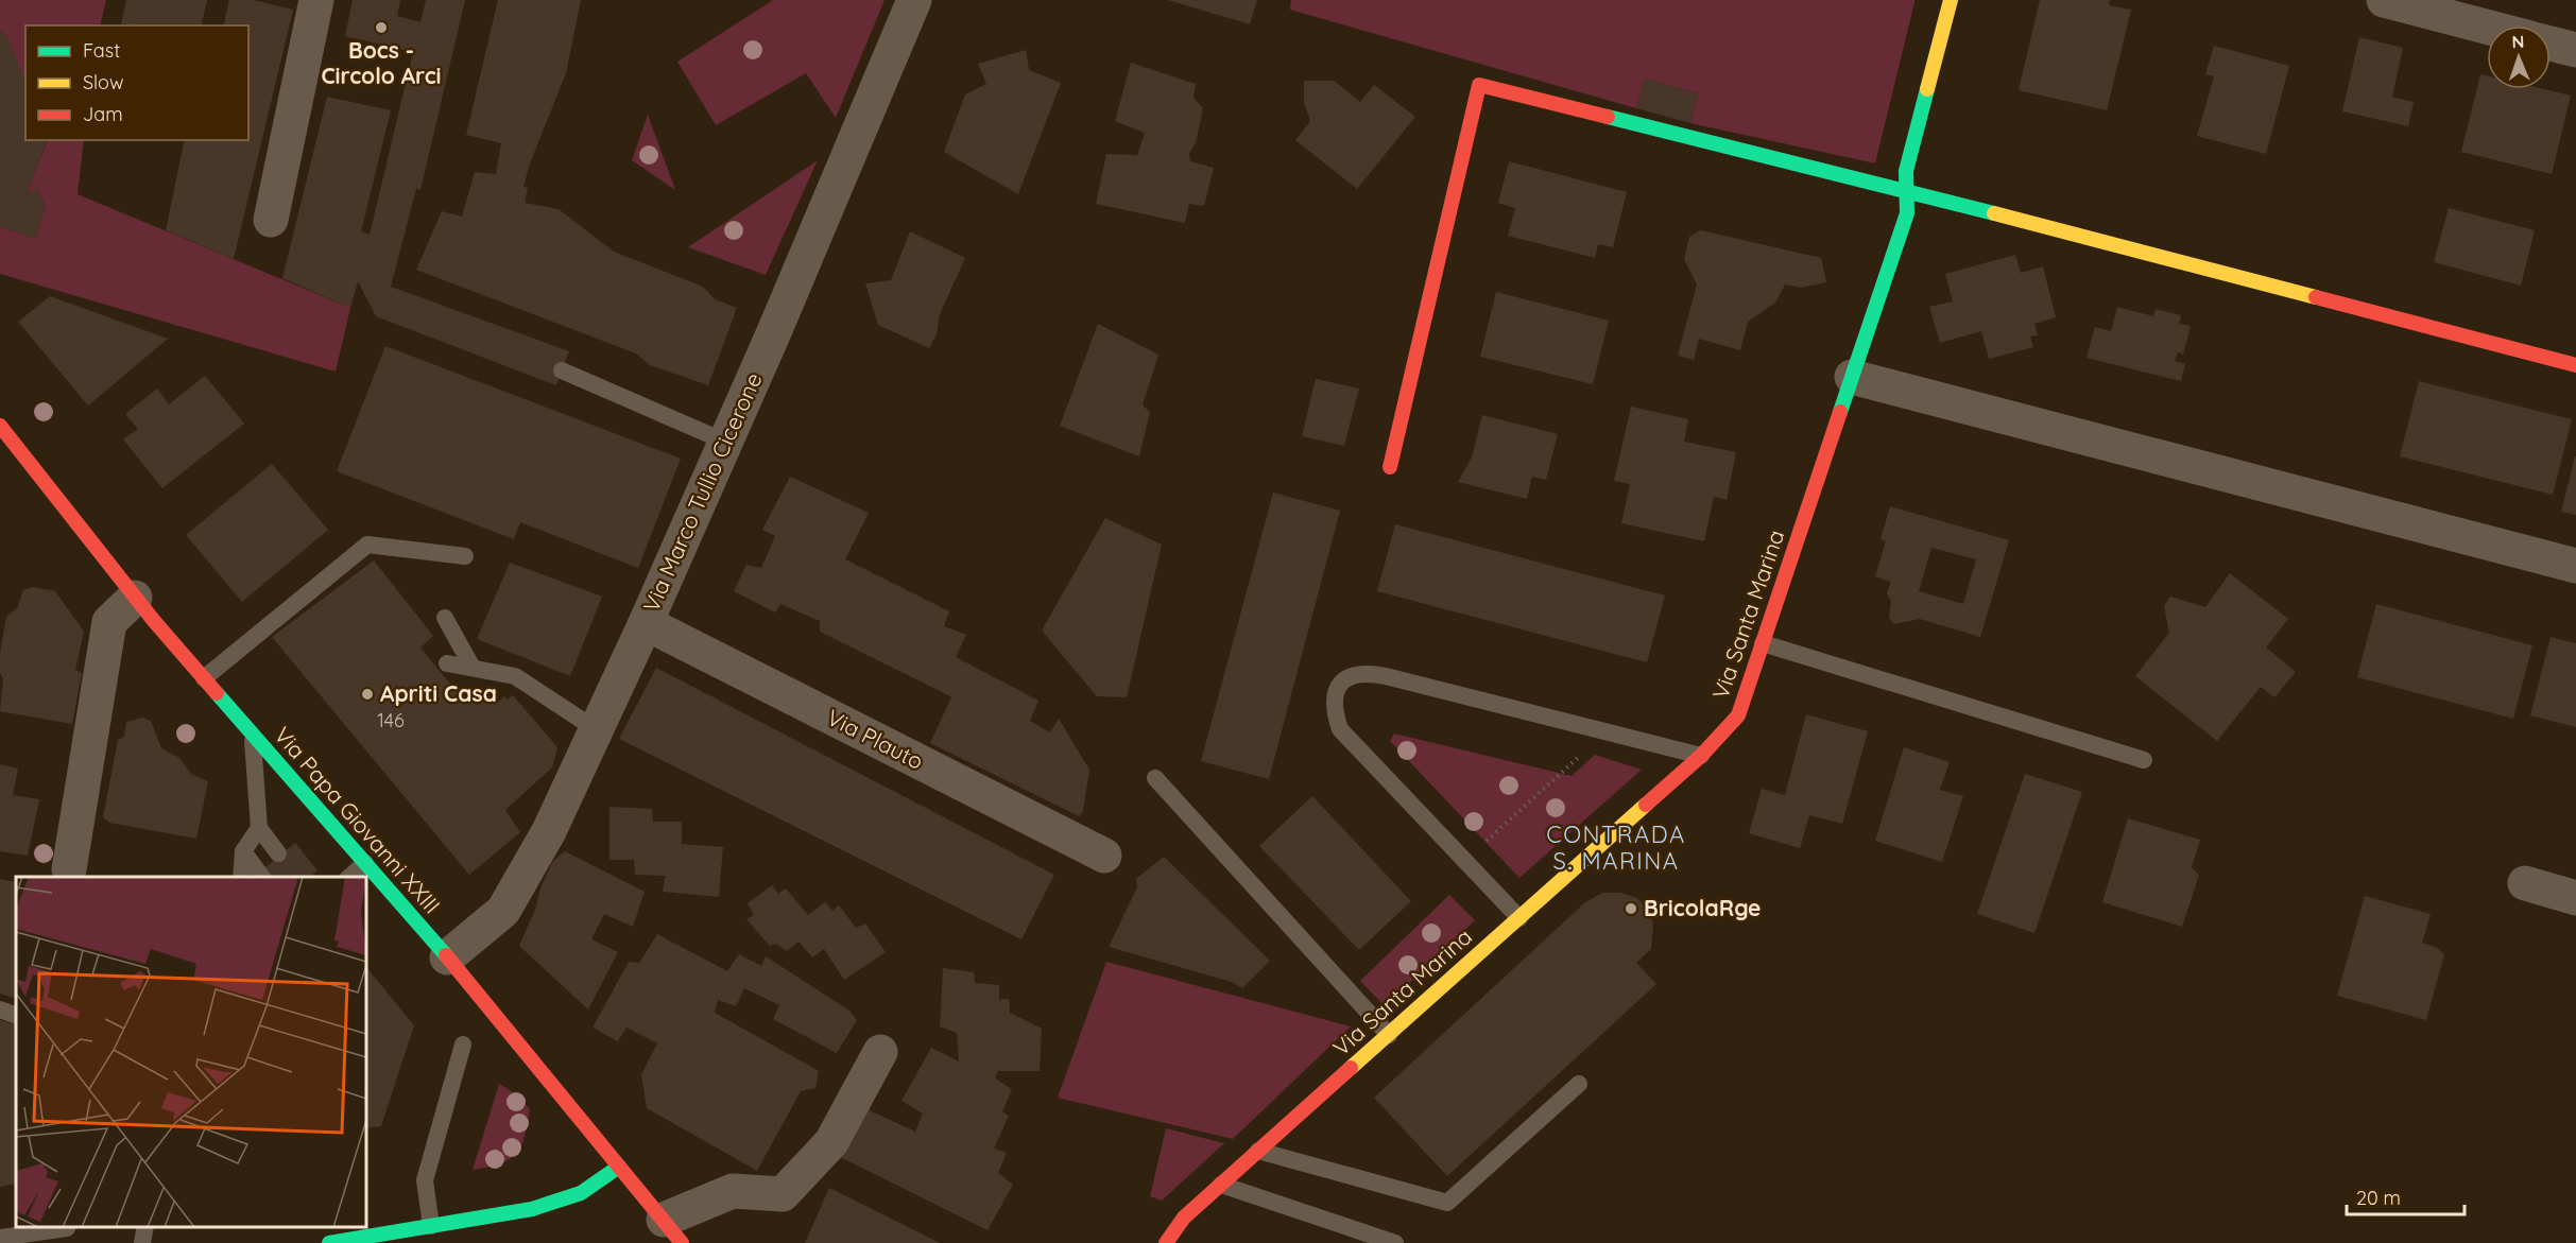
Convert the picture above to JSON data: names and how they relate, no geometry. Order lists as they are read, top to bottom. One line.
{"streets":{"street":["Via Marco Tullio Cicerone","Via Santa Marina","Via Plauto","Via Papa Giovanni XXIII"]},"crossings":[["Via Marco Tullio Cicerone","Via Plauto"],["Via Marco Tullio Cicerone","Via Papa Giovanni XXIII"]],"districts":["CONTRADA S. MARINA"],"places":["Bocs - Circolo Arci","Apriti Casa","BricolaRge"],"house_numbers":["146"],"legend":["Fast","Slow","Jam"],"scale_bar":"20 m","north":"top"}
